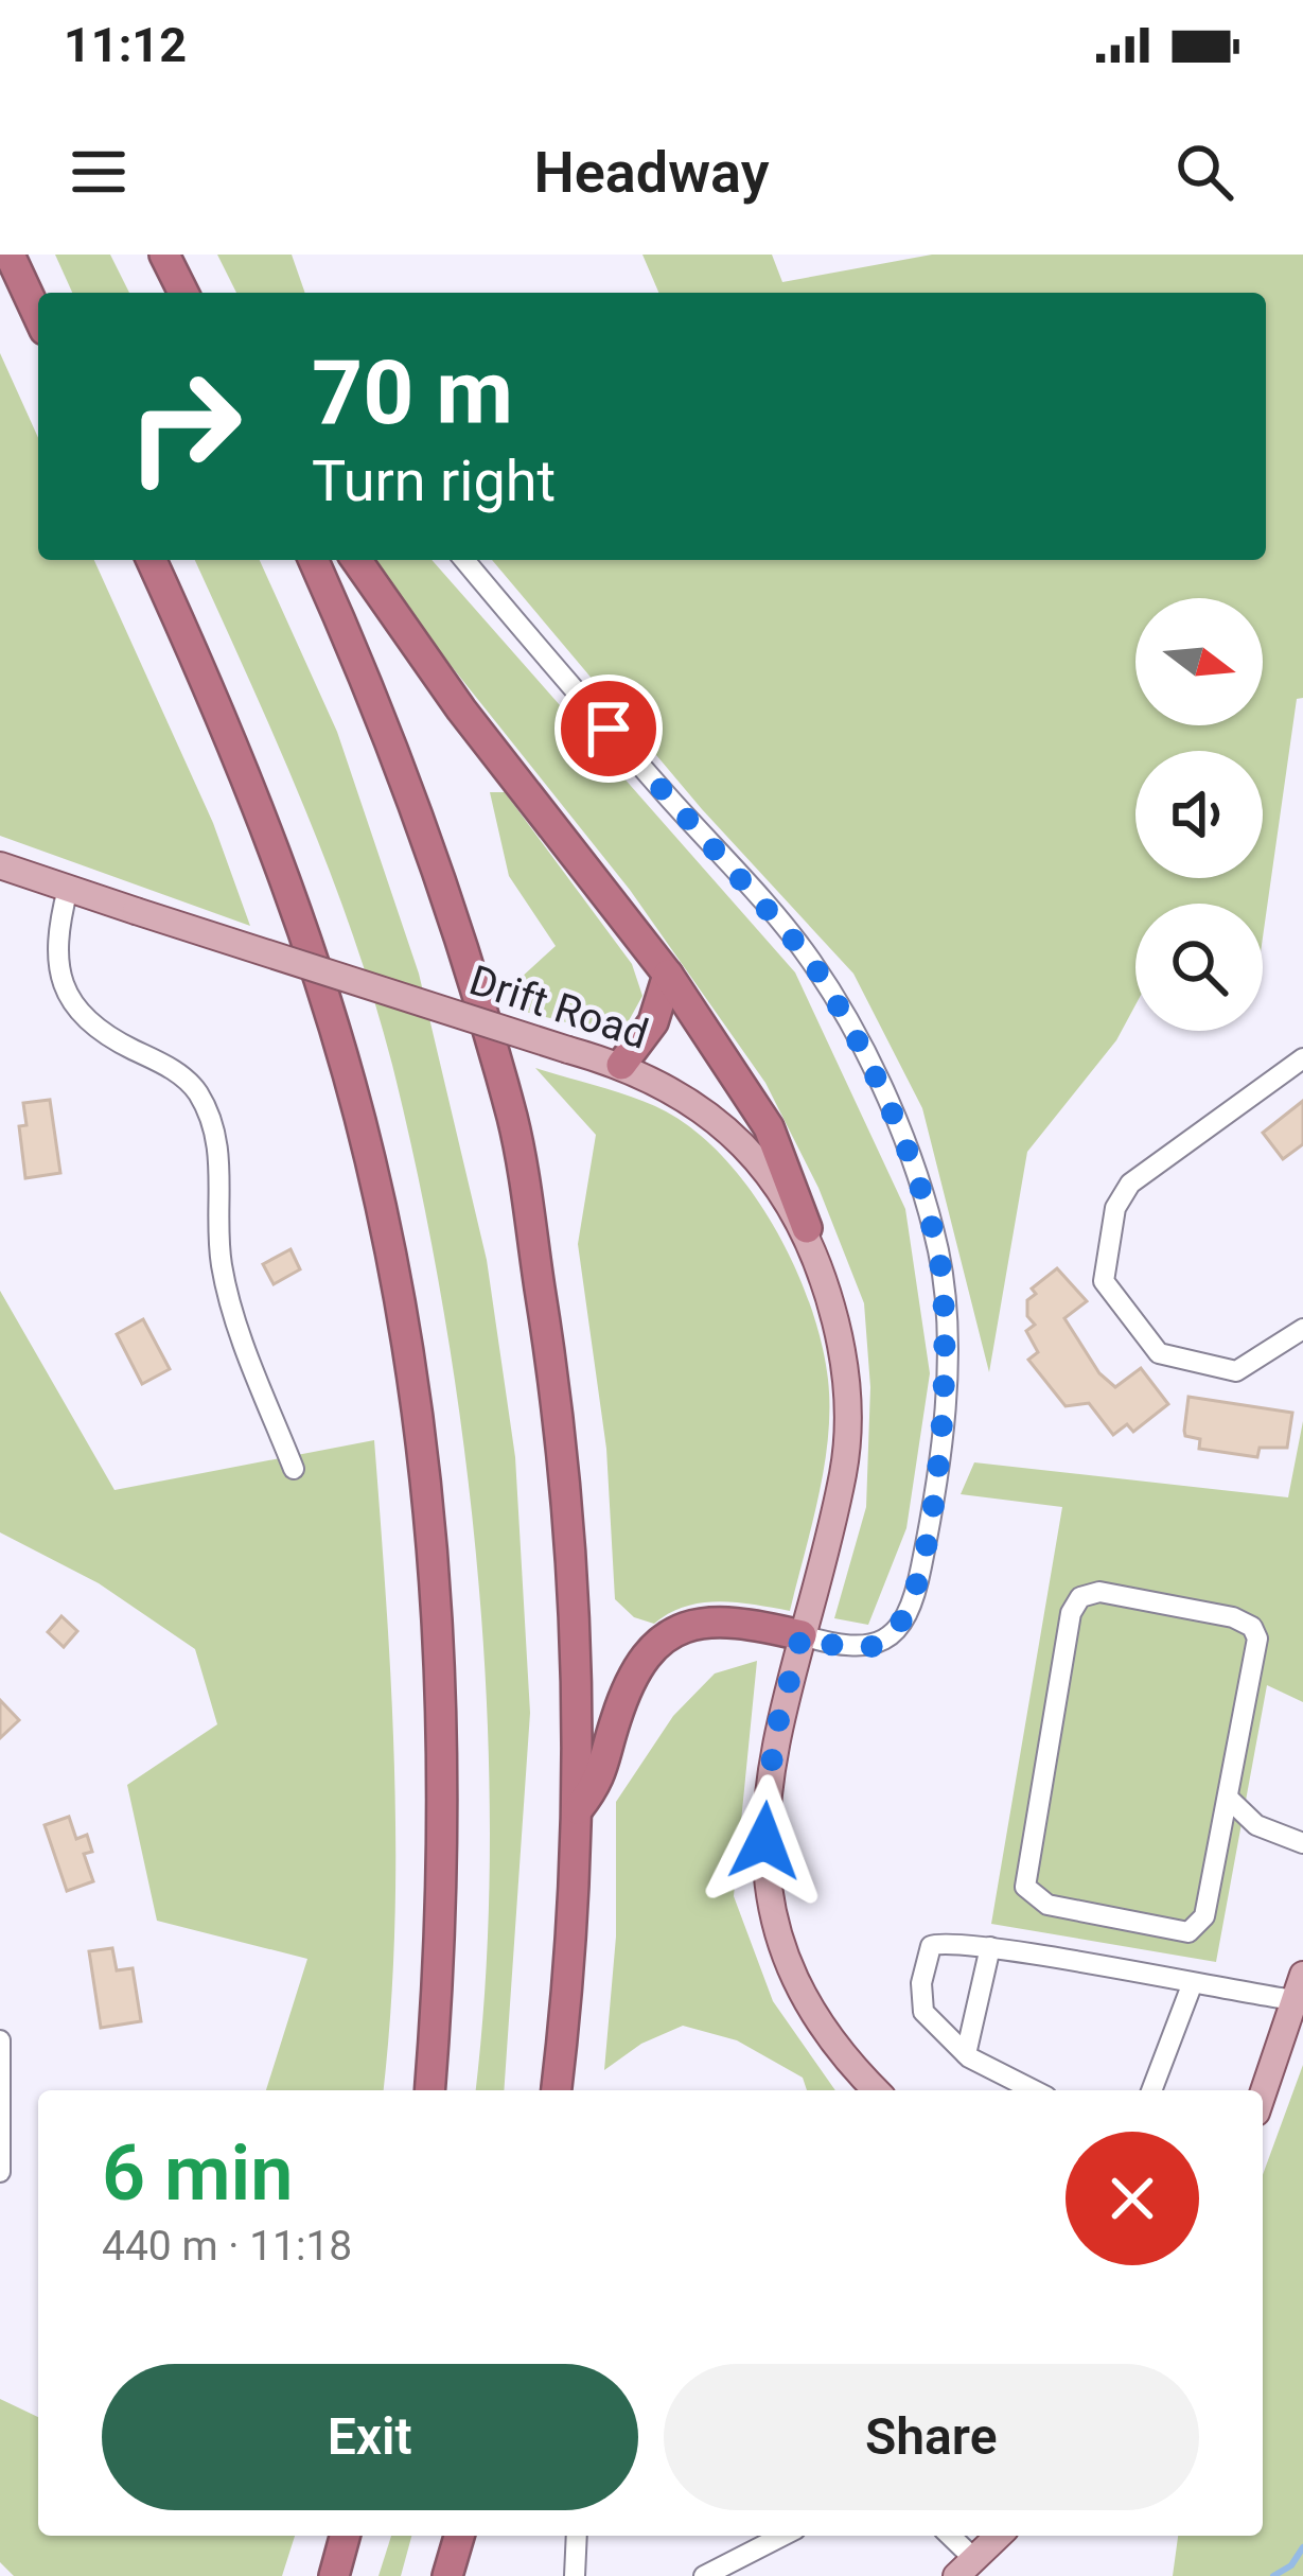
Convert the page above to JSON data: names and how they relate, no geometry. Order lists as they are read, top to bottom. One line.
{"streets":{"main road":["Drift Road"]},"north":"right","page":{"status":"11:12","header":"Headway","turn":["70 m","Turn right"],"heading":["6 min","440 m · 11:18"],"buttons":["Exit","Share"]}}
